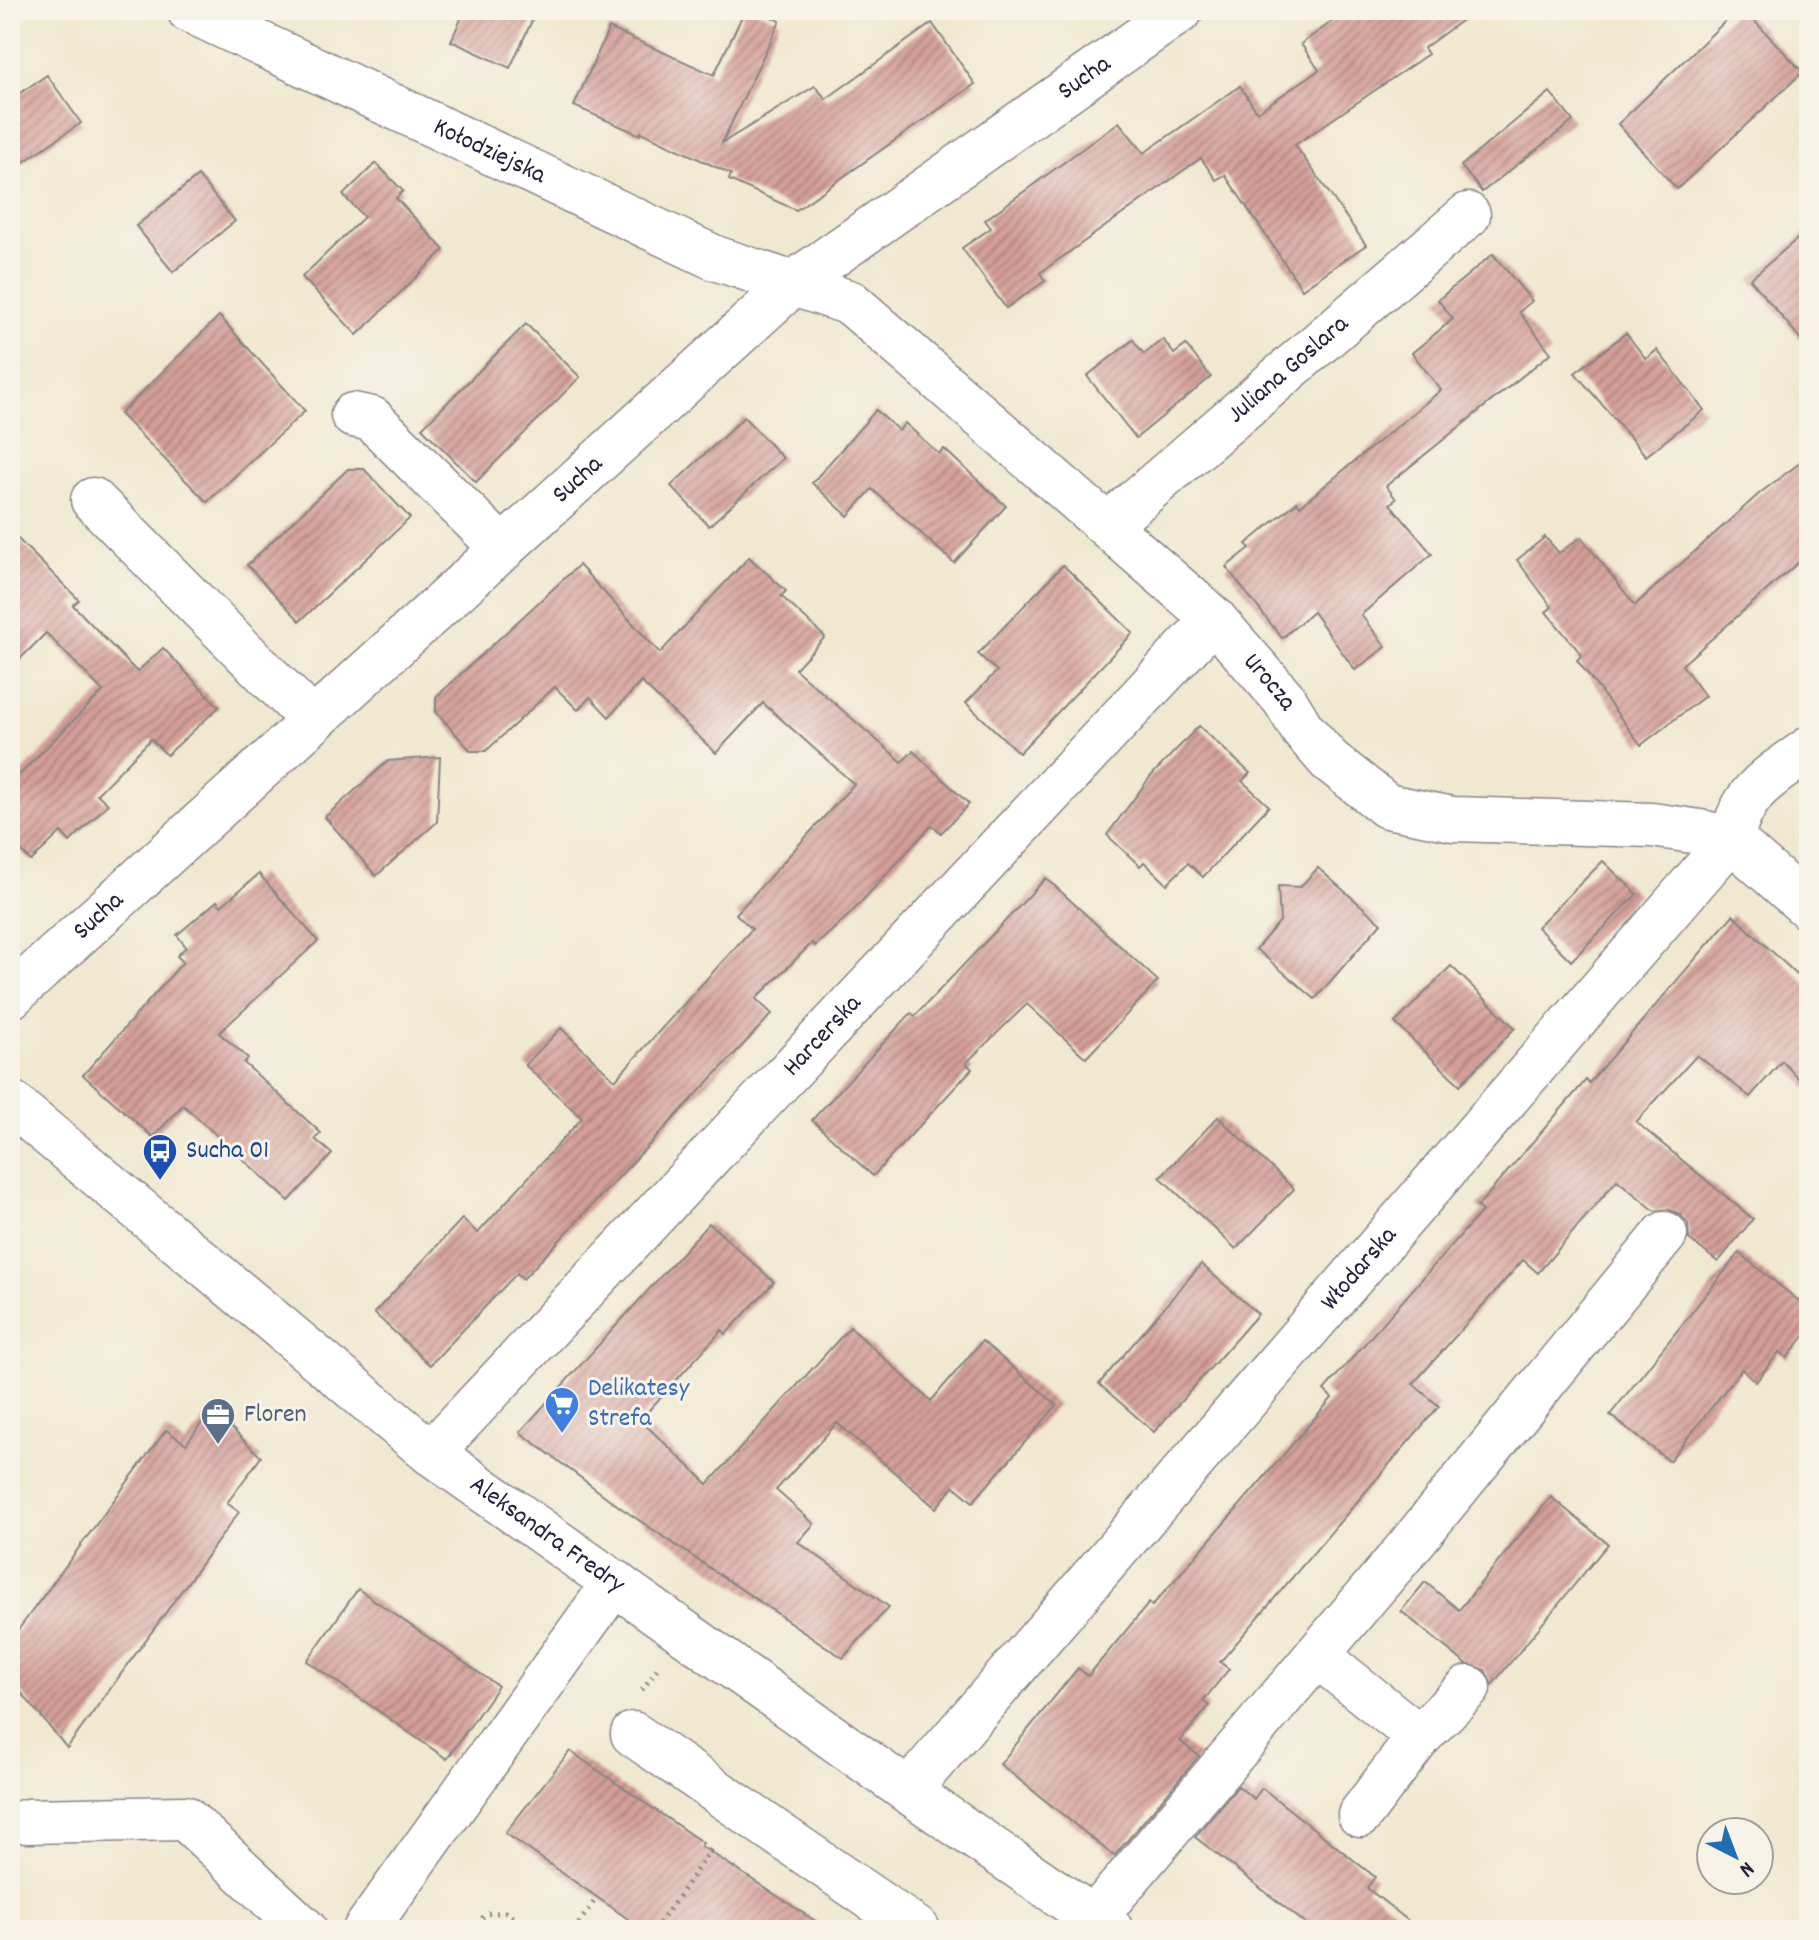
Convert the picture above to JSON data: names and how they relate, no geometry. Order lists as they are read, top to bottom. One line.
{"streets":{"street":["Sucha","Kołodziejska","Juliana Goslara","Urocza","Harcerska","Włodarska","Aleksandra Fredry"]},"crossings":[["Sucha","Kołodziejska"],["Sucha","Urocza"],["Kołodziejska","Urocza"],["Juliana Goslara","Urocza"],["Urocza","Harcerska"],["Urocza","Włodarska"],["Harcerska","Aleksandra Fredry"],["Włodarska","Aleksandra Fredry"]],"places":{"bus stop":["Sucha 01"],"supermarket":["Delikatesy Strefa"],"office":["Floren"]},"north":"bottom right"}
